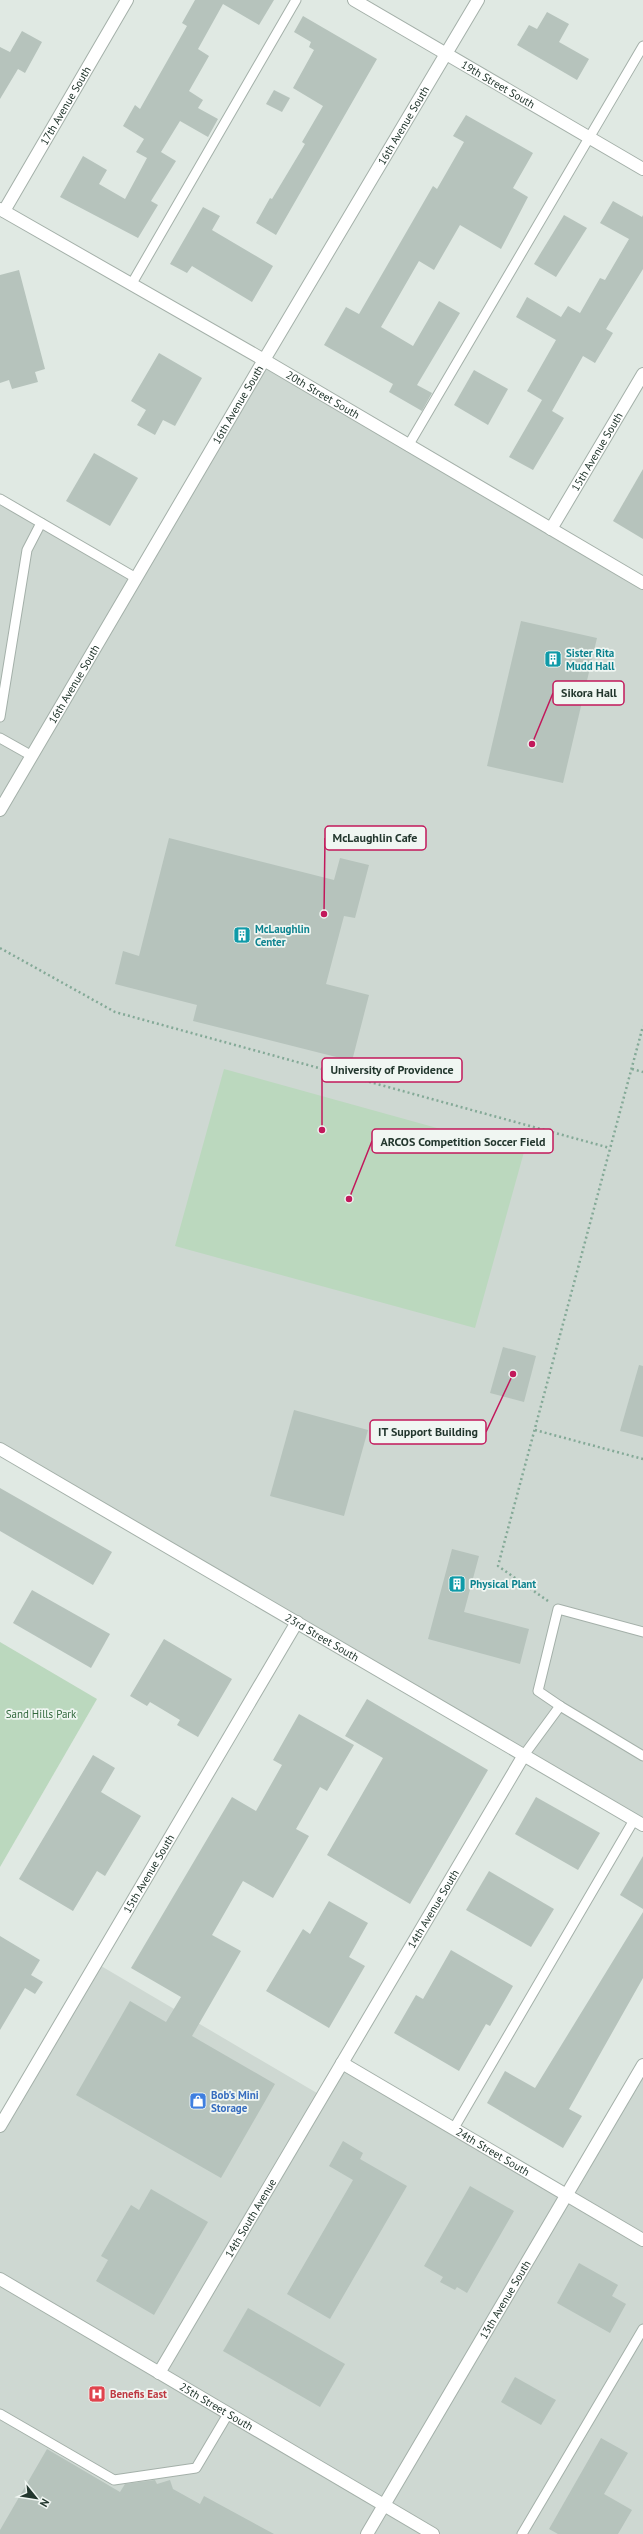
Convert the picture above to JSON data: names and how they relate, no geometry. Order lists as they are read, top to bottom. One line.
{"streets":{"street":["19th Street South","17th Avenue South","16th Avenue South","20th Street South","15th Avenue South","23rd Street South","14th Avenue South","24th Street South","14th South Avenue","13th Avenue South","25th Street South"]},"crossings":[["19th Street South","16th Avenue South"],["17th Avenue South","20th Street South"],["16th Avenue South","20th Street South"],["20th Street South","15th Avenue South"],["15th Avenue South","23rd Street South"],["23rd Street South","14th Avenue South"],["14th Avenue South","24th Street South"],["14th Avenue South","14th South Avenue"],["24th Street South","14th South Avenue"],["24th Street South","13th Avenue South"],["14th South Avenue","25th Street South"],["13th Avenue South","25th Street South"]],"parks":["Sand Hills Park"],"places":{"building":["Sister Rita Mudd Hall","McLaughlin Center","Physical Plant"],"other":["Sikora Hall","McLaughlin Cafe","University of Providence","ARCOS Competition Soccer Field","IT Support Building"],"shop":["Bob's Mini Storage"],"hospital":["Benefis East"]},"north":"bottom right"}
